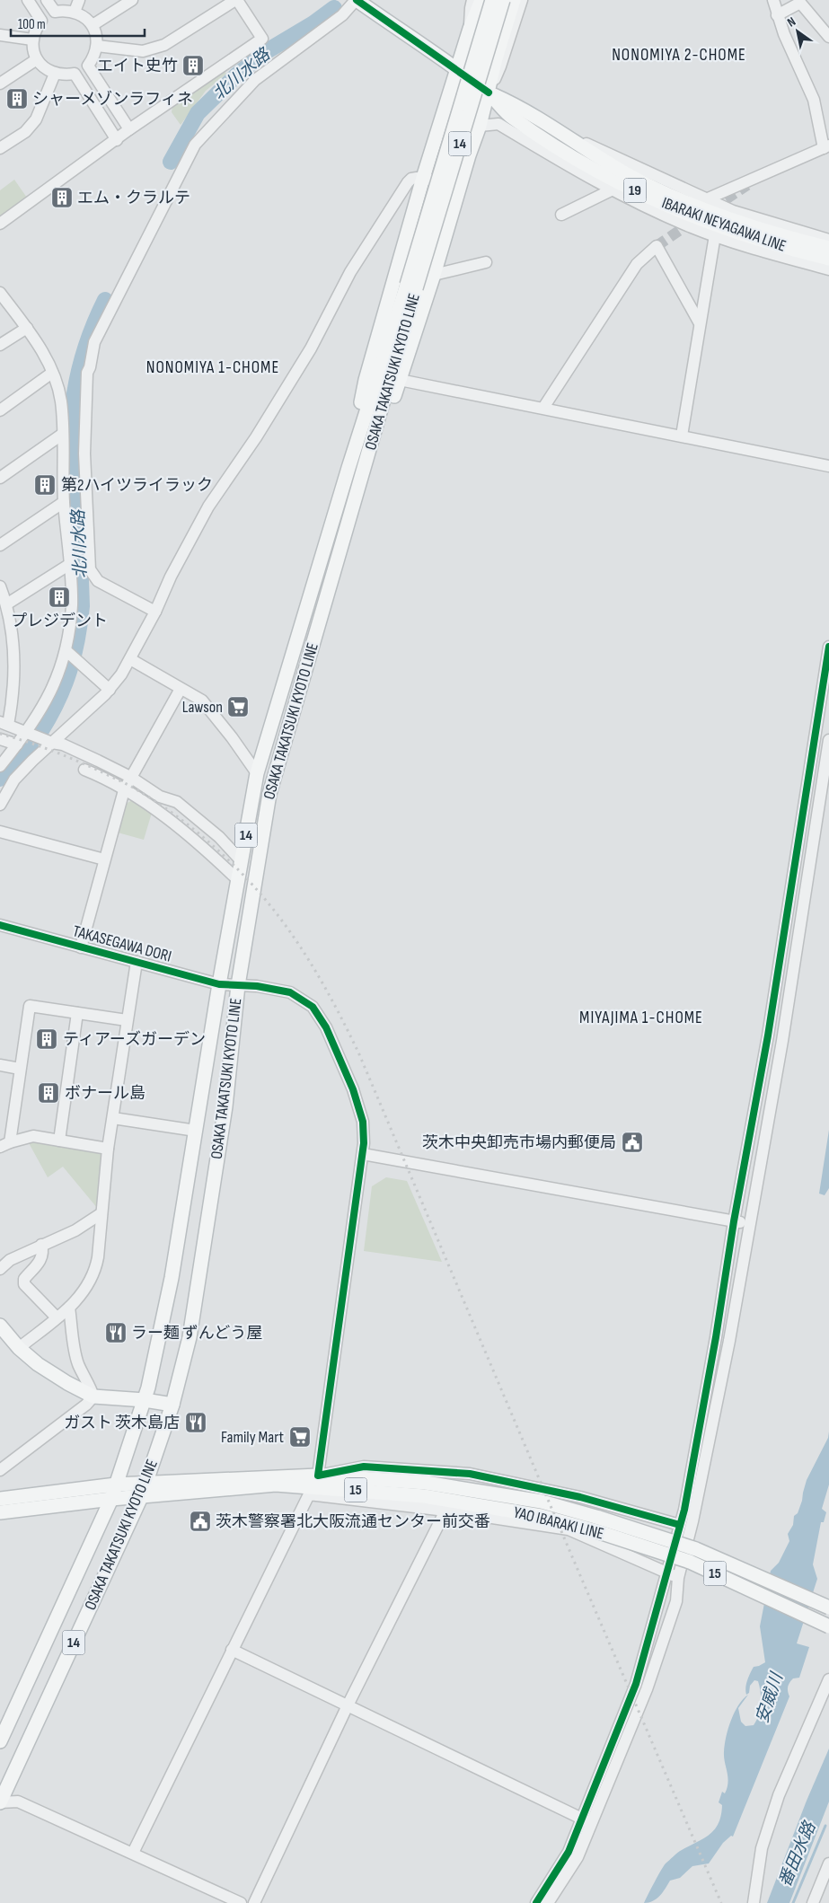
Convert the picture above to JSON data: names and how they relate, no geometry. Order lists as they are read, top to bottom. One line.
{"streets":{"main road":["14","19","IBARAKI NEYAGAWA LINE","OSAKA TAKATSUKI KYOTO LINE","15","YAO IBARAKI LINE"],"street":["TAKASEGAWA DORI"]},"crossings":[["OSAKA TAKATSUKI KYOTO LINE","TAKASEGAWA DORI"],["OSAKA TAKATSUKI KYOTO LINE","YAO IBARAKI LINE"],["TAKASEGAWA DORI","YAO IBARAKI LINE"]],"districts":["NONOMIYA 2-CHOME","NONOMIYA 1-CHOME","MIYAJIMA 1-CHOME"],"water":["北川水路","安威川","番田水路"],"places":{"building":["エイト史竹","シャーメゾンラフィネ","エム・クラルテ","第2ハイツライラック","プレジデント","ティアーズガーデン","ボナール島"],"supermarket":["Lawson","Family Mart"],"public building":["茨木中央卸売市場内郵便局","茨木警察署北大阪流通センター前交番"],"restaurant":["ラー麺 ずんどう屋","ガスト 茨木島店"]},"scale_bar":"100 m","north":"top left"}
